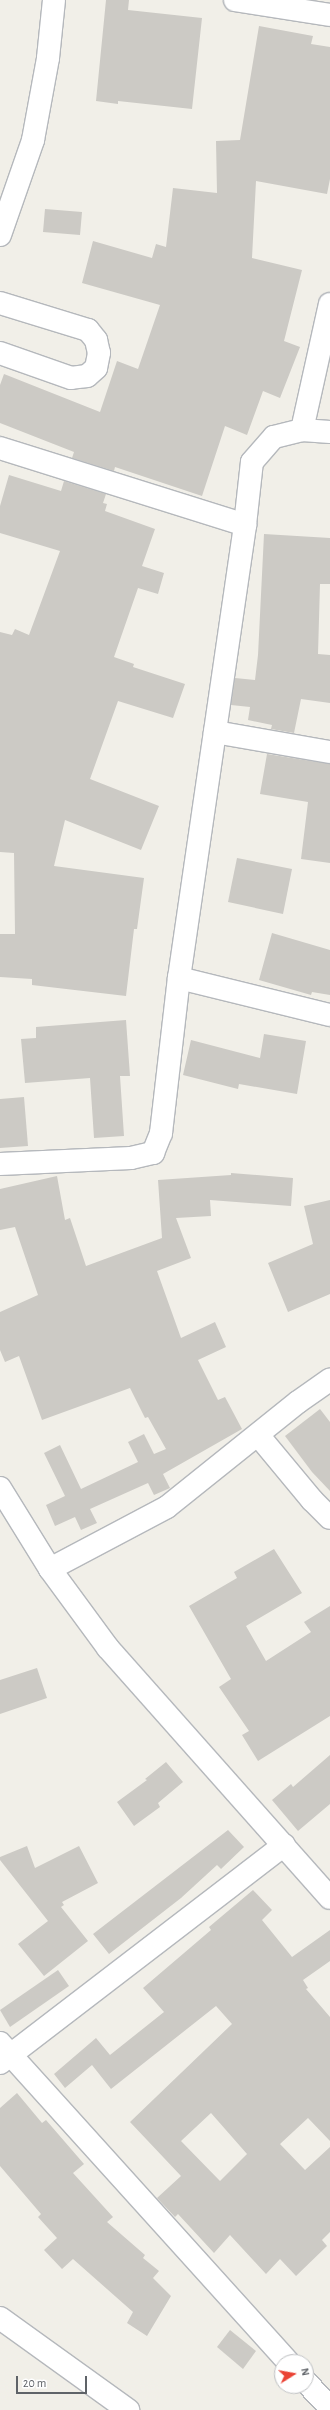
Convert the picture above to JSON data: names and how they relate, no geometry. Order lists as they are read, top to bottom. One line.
{"scale_bar":"20 m","north":"right"}
